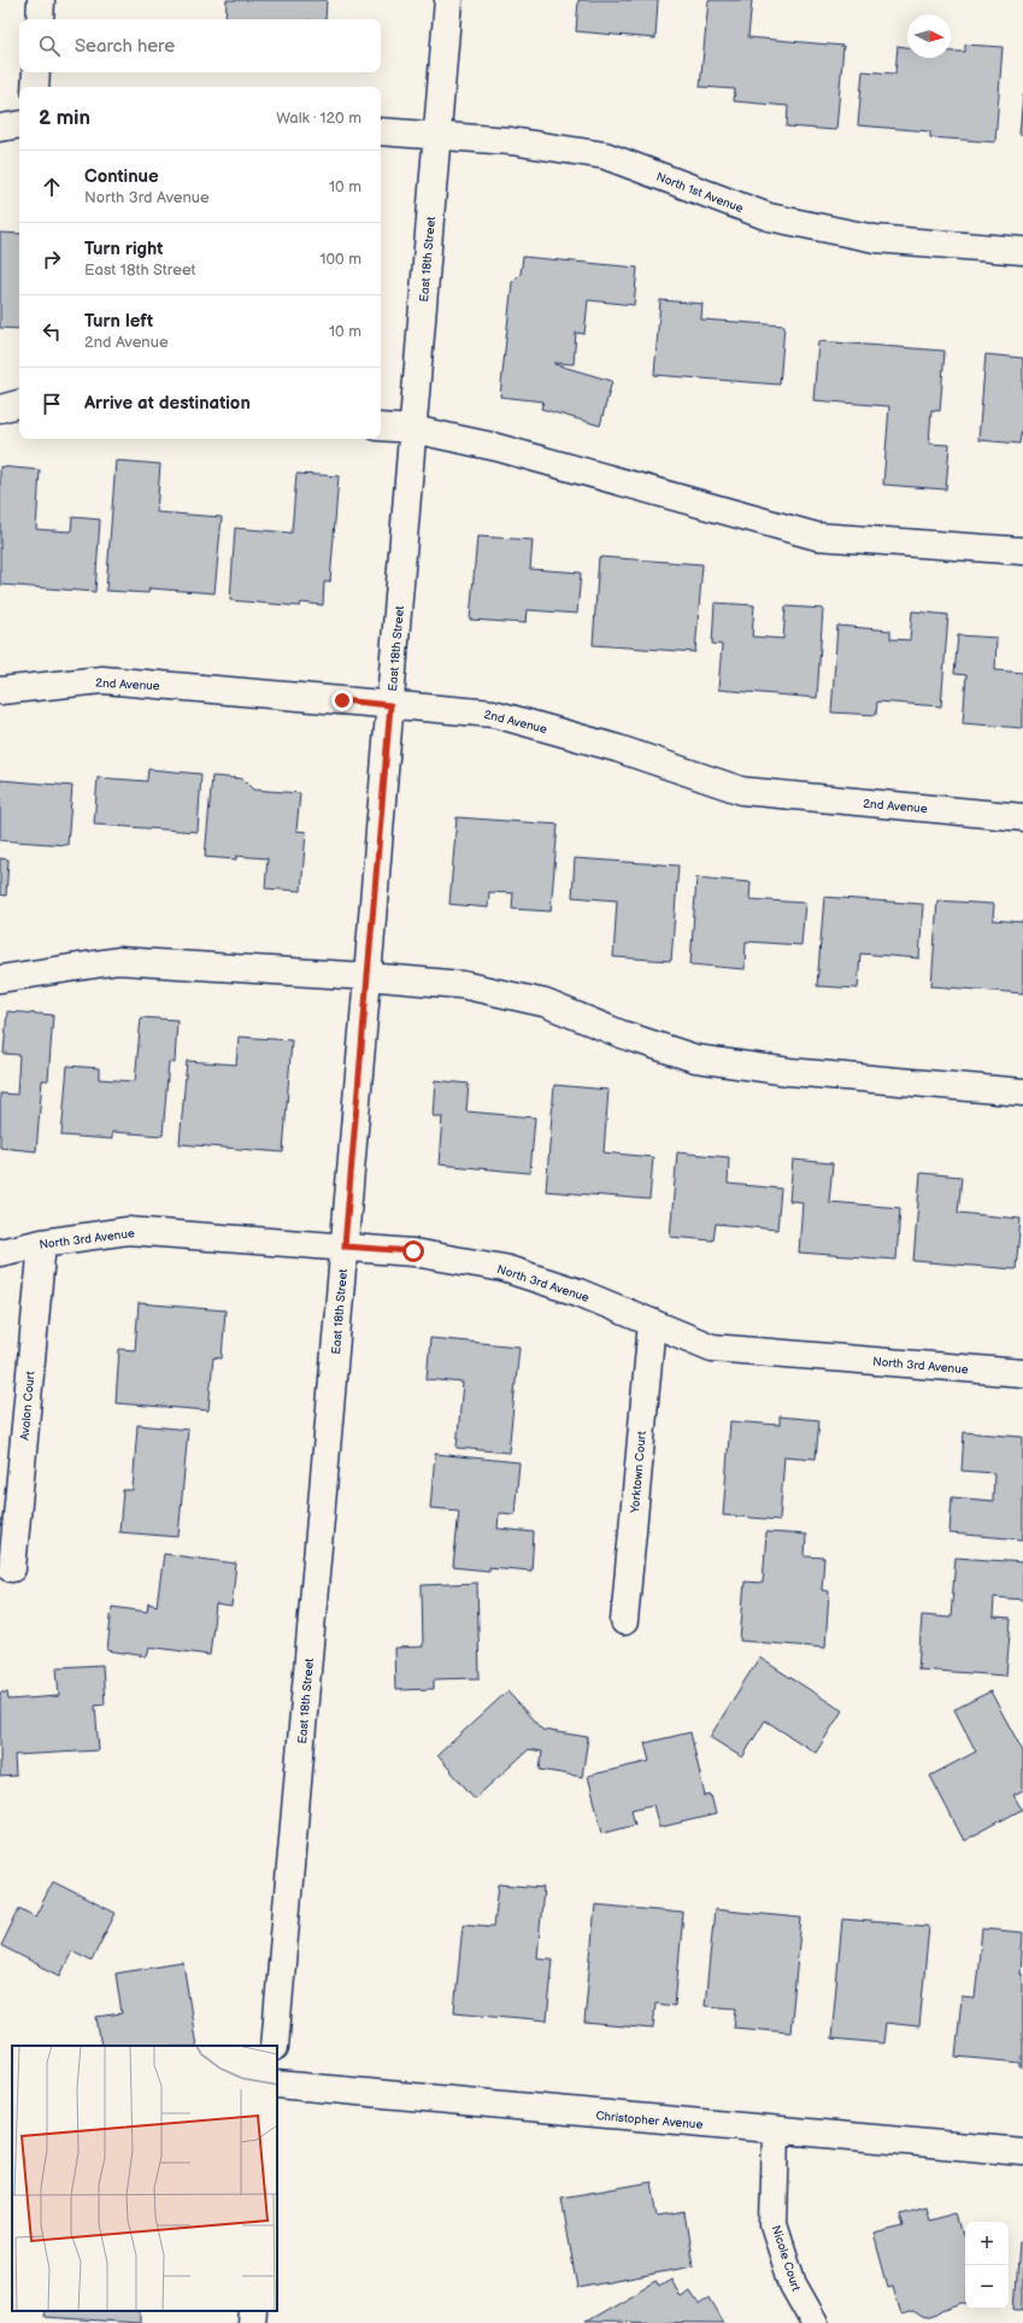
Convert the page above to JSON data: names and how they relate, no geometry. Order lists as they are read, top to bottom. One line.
{"streets":{"street":["North 1st Avenue","East 18th Street","2nd Avenue","North 3rd Avenue","Avalon Court","Yorktown Court","Christopher Avenue","Nicole Court"]},"crossings":[["North 1st Avenue","East 18th Street"],["East 18th Street","2nd Avenue"],["East 18th Street","North 3rd Avenue"],["North 3rd Avenue","Avalon Court"],["North 3rd Avenue","Yorktown Court"],["Christopher Avenue","Nicole Court"]],"north":"right","page":{"search":"Search here","heading":["2 min","Walk · 120 m"],"list":[["Continue","North 3rd Avenue","10 m"],["Turn right","East 18th Street","100 m"],["Turn left","2nd Avenue","10 m"],"Arrive at destination"],"map_buttons":["+","−"]}}
